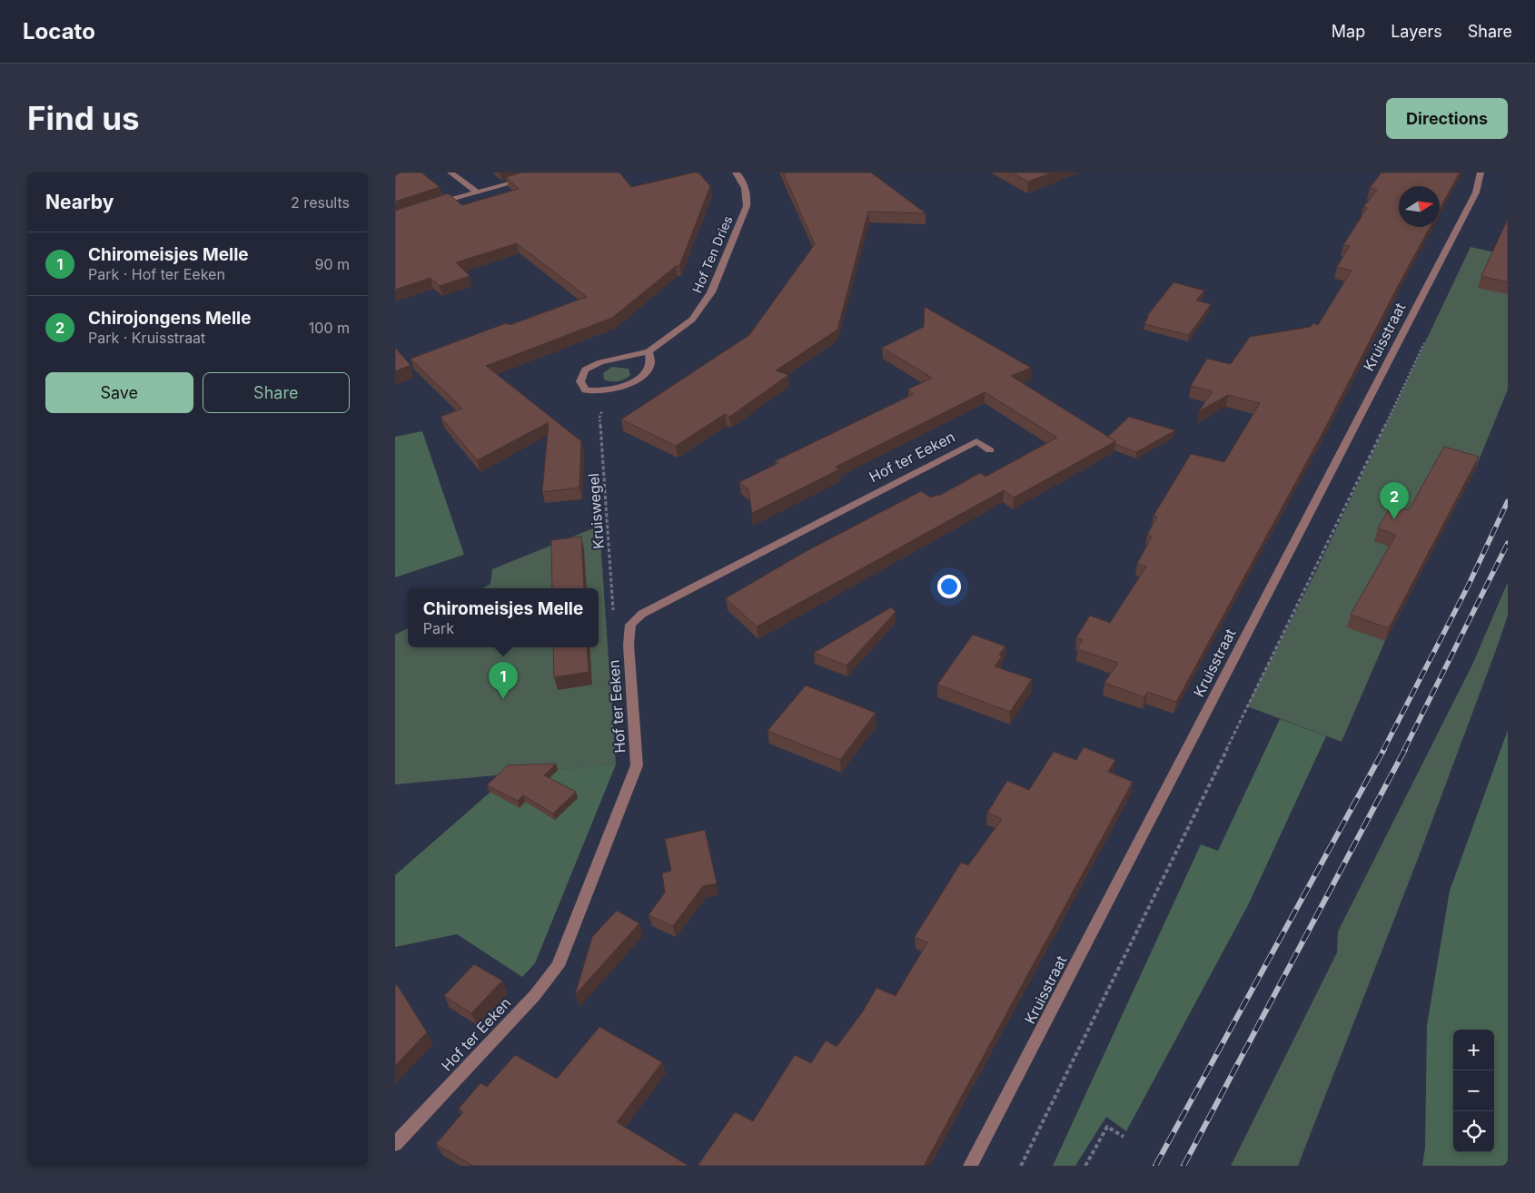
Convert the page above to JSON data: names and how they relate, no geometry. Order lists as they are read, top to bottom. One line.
{"streets":{"street":["Hof Ten Dries","Kruisstraat","Hof ter Eeken"],"path":["Kruiswegel"]},"crossings":[["Hof Ten Dries","Kruiswegel"],["Hof ter Eeken","Kruiswegel"]],"north":"right","page":{"header":"Locato","nav":["Map","Layers","Share"],"buttons":["Directions",["Save","Share"]],"title":"Find us","heading":["Nearby","2 results"],"list":[{"mark":"1","name":"Chiromeisjes Melle","note":"Park · Hof ter Eeken","value":"90 m"},{"mark":"2","name":"Chirojongens Melle","note":"Park · Kruisstraat","value":"100 m"}],"pins":["2","1"],"popup":["Chiromeisjes Melle","Park"],"map_buttons":["+","−"]}}
